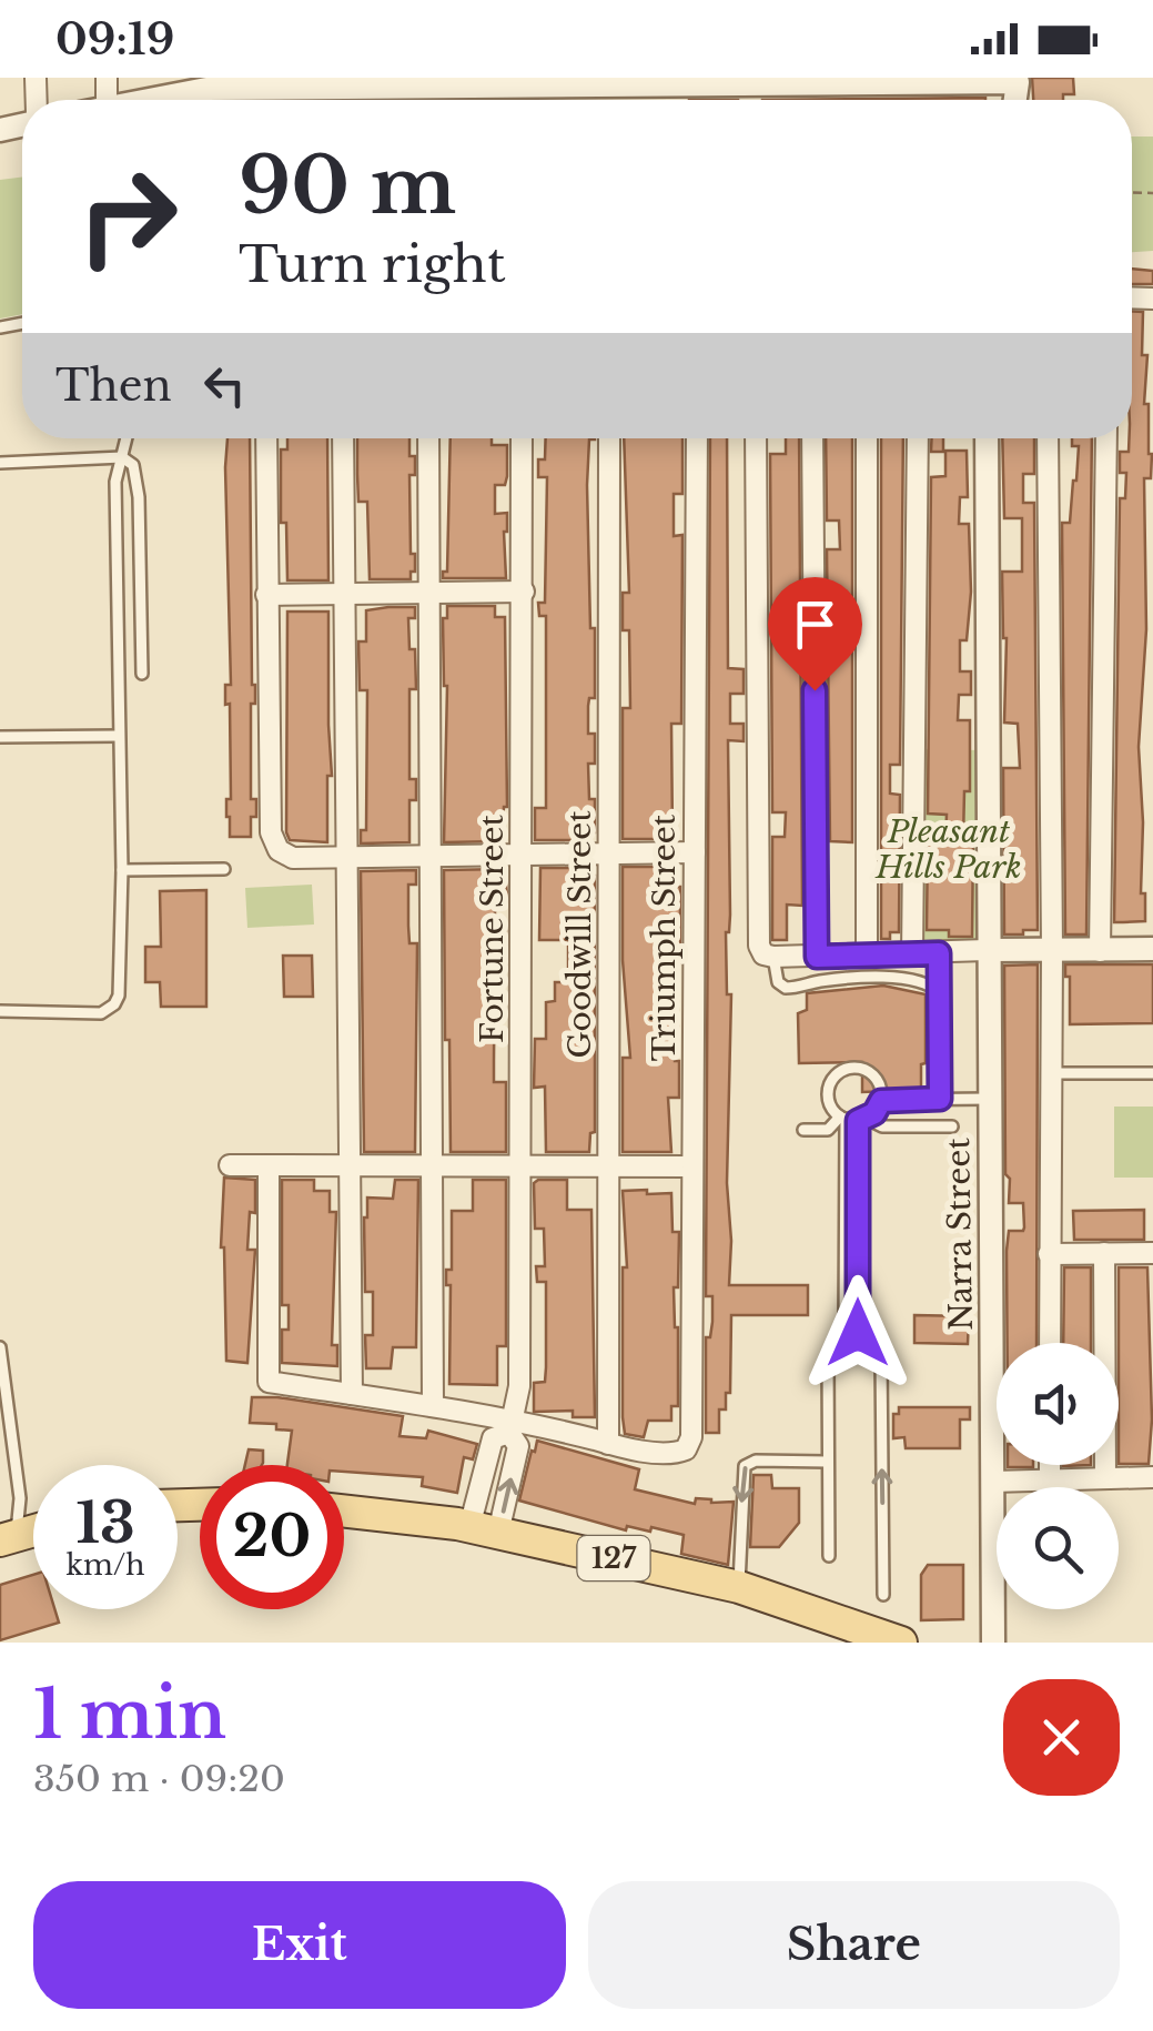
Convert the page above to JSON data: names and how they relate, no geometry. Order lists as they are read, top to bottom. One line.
{"streets":{"main road":["127"],"street":["Fortune Street","Goodwill Street","Triumph Street","Narra Street"]},"crossings":[["Fortune Street","127"],["Goodwill Street","Triumph Street"]],"parks":["Pleasant Hills Park"],"page":{"status":"09:19","turn":["90 m","Turn right"],"then":"Then","speed":"13 km/h","limit":"20","heading":["1 min","350 m · 09:20"],"buttons":["Exit","Share"]}}
